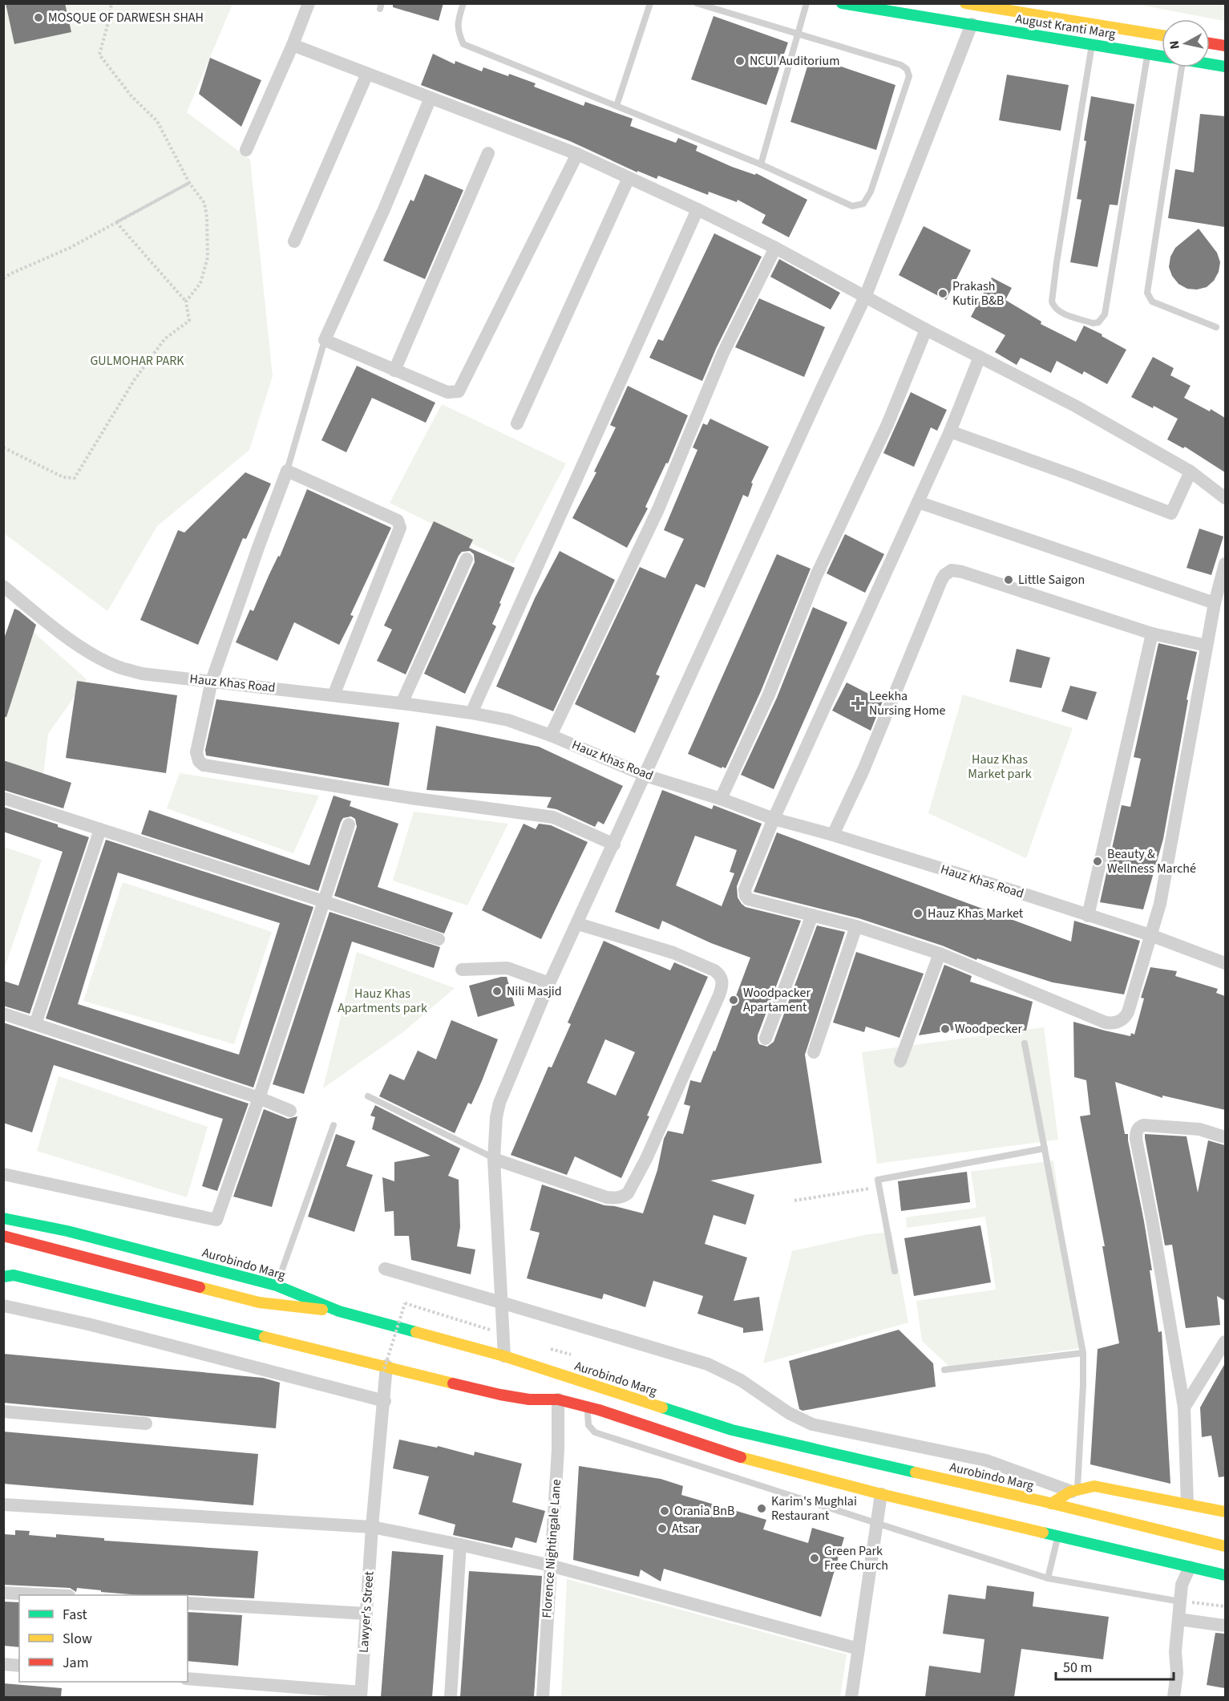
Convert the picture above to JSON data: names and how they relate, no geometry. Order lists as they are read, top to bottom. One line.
{"streets":{"main road":["August Kranti Marg","Aurobindo Marg"],"street":["Hauz Khas Road","Florence Nightingale Lane","Lawyer's Street"]},"parks":["GULMOHAR PARK","Hauz Khas Market park","Hauz Khas Apartments park"],"places":{"other":["MOSQUE OF DARWESH SHAH","NCUI Auditorium","Prakash Kutir B&B","Little Saigon","Beauty & Wellness Marché","Hauz Khas Market","Nili Masjid","Woodpacker Apartament","Woodpecker","Karim's Mughlai Restaurant","Orania BnB","Atsar","Green Park Free Church"],"health":["Leekha Nursing Home"]},"legend":["Fast","Slow","Jam"],"scale_bar":"50 m","north":"left"}
